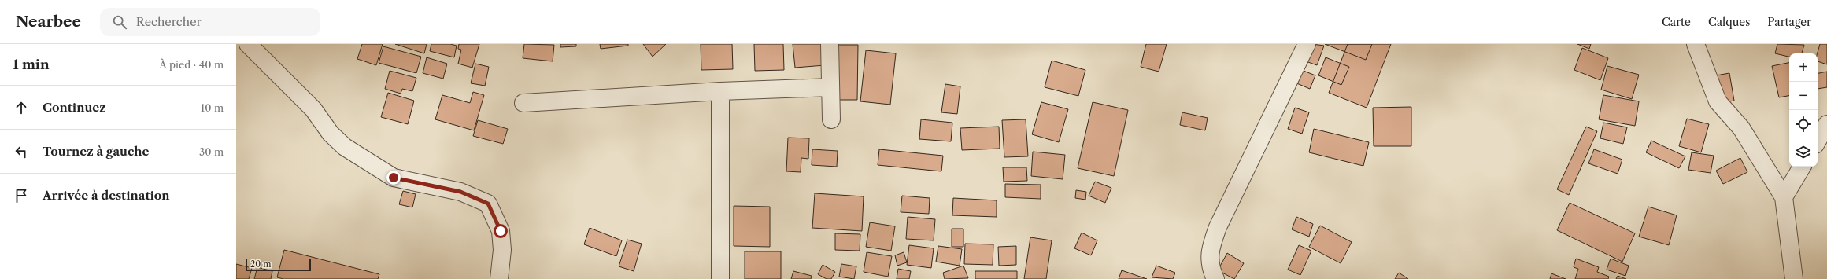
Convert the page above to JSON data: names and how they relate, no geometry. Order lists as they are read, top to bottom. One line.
{"scale_bar":"20 m","page":{"header":"Nearbee","search":"Rechercher","nav":["Carte","Calques","Partager"],"heading":["1 min","À pied · 40 m"],"map_buttons":["+","−"],"list":[["Continuez","10 m"],["Tournez à gauche","30 m"],"Arrivée à destination"],"scale":"20 m"}}
